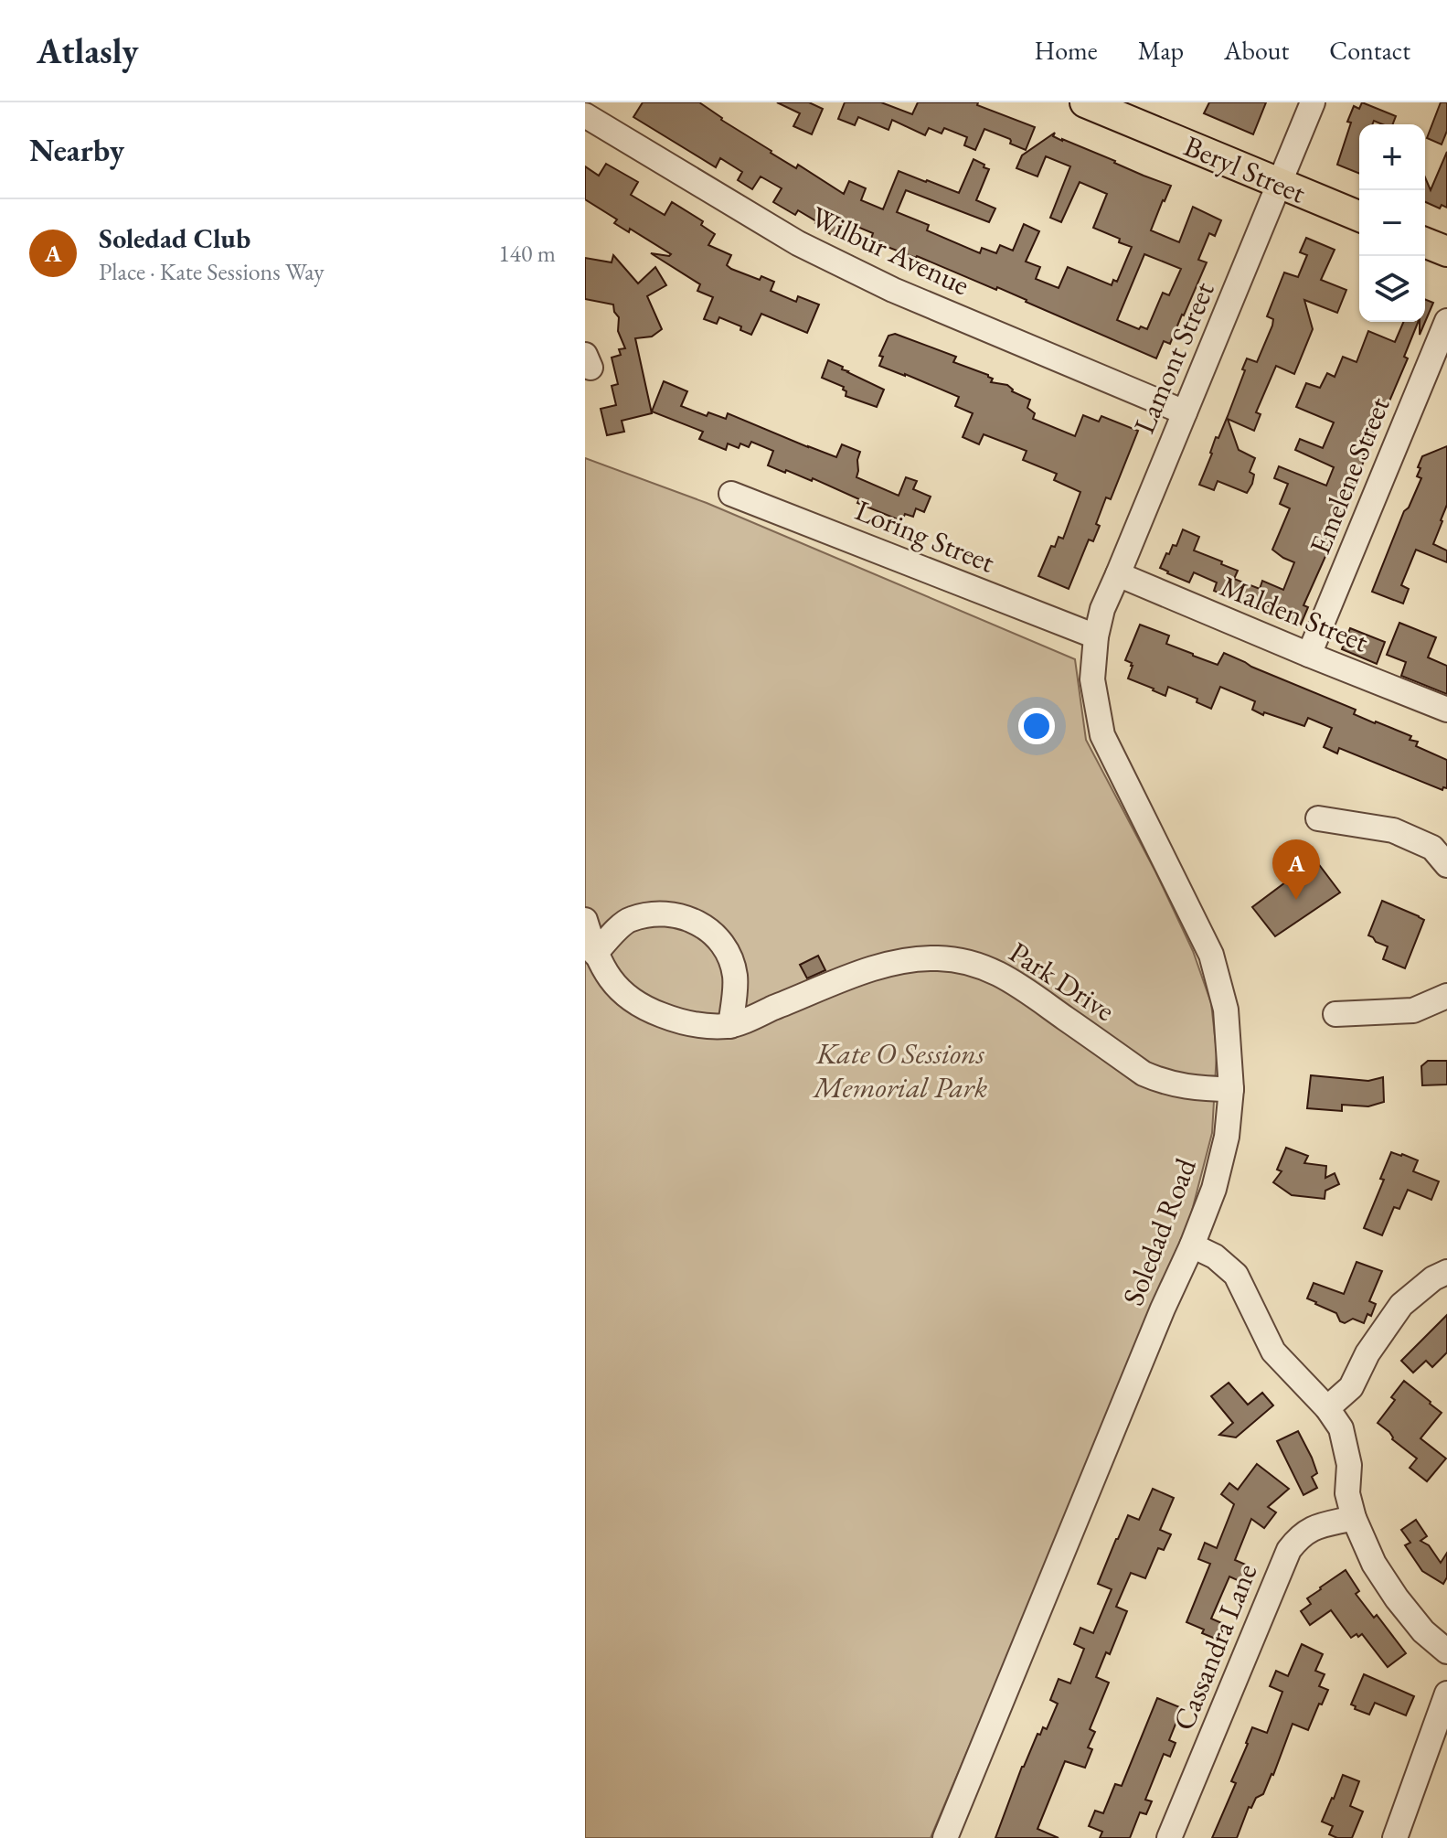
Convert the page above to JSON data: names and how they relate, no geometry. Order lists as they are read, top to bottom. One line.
{"streets":{"main road":["Beryl Street"],"street":["Wilbur Avenue","Lamont Street","Emelene Street","Loring Street","Malden Street","Park Drive","Soledad Road","Cassandra Lane"]},"crossings":[["Beryl Street","Lamont Street"],["Wilbur Avenue","Lamont Street"],["Lamont Street","Loring Street"],["Lamont Street","Malden Street"],["Lamont Street","Soledad Road"],["Emelene Street","Malden Street"],["Loring Street","Soledad Road"],["Park Drive","Soledad Road"]],"parks":["Kate O Sessions Memorial Park"],"page":{"header":"Atlasly","nav":["Home","Map","About","Contact"],"heading":"Nearby","map_buttons":["+","−"],"list":[{"mark":"A","name":"Soledad Club","note":"Place · Kate Sessions Way","value":"140 m"}],"pins":"A"}}
